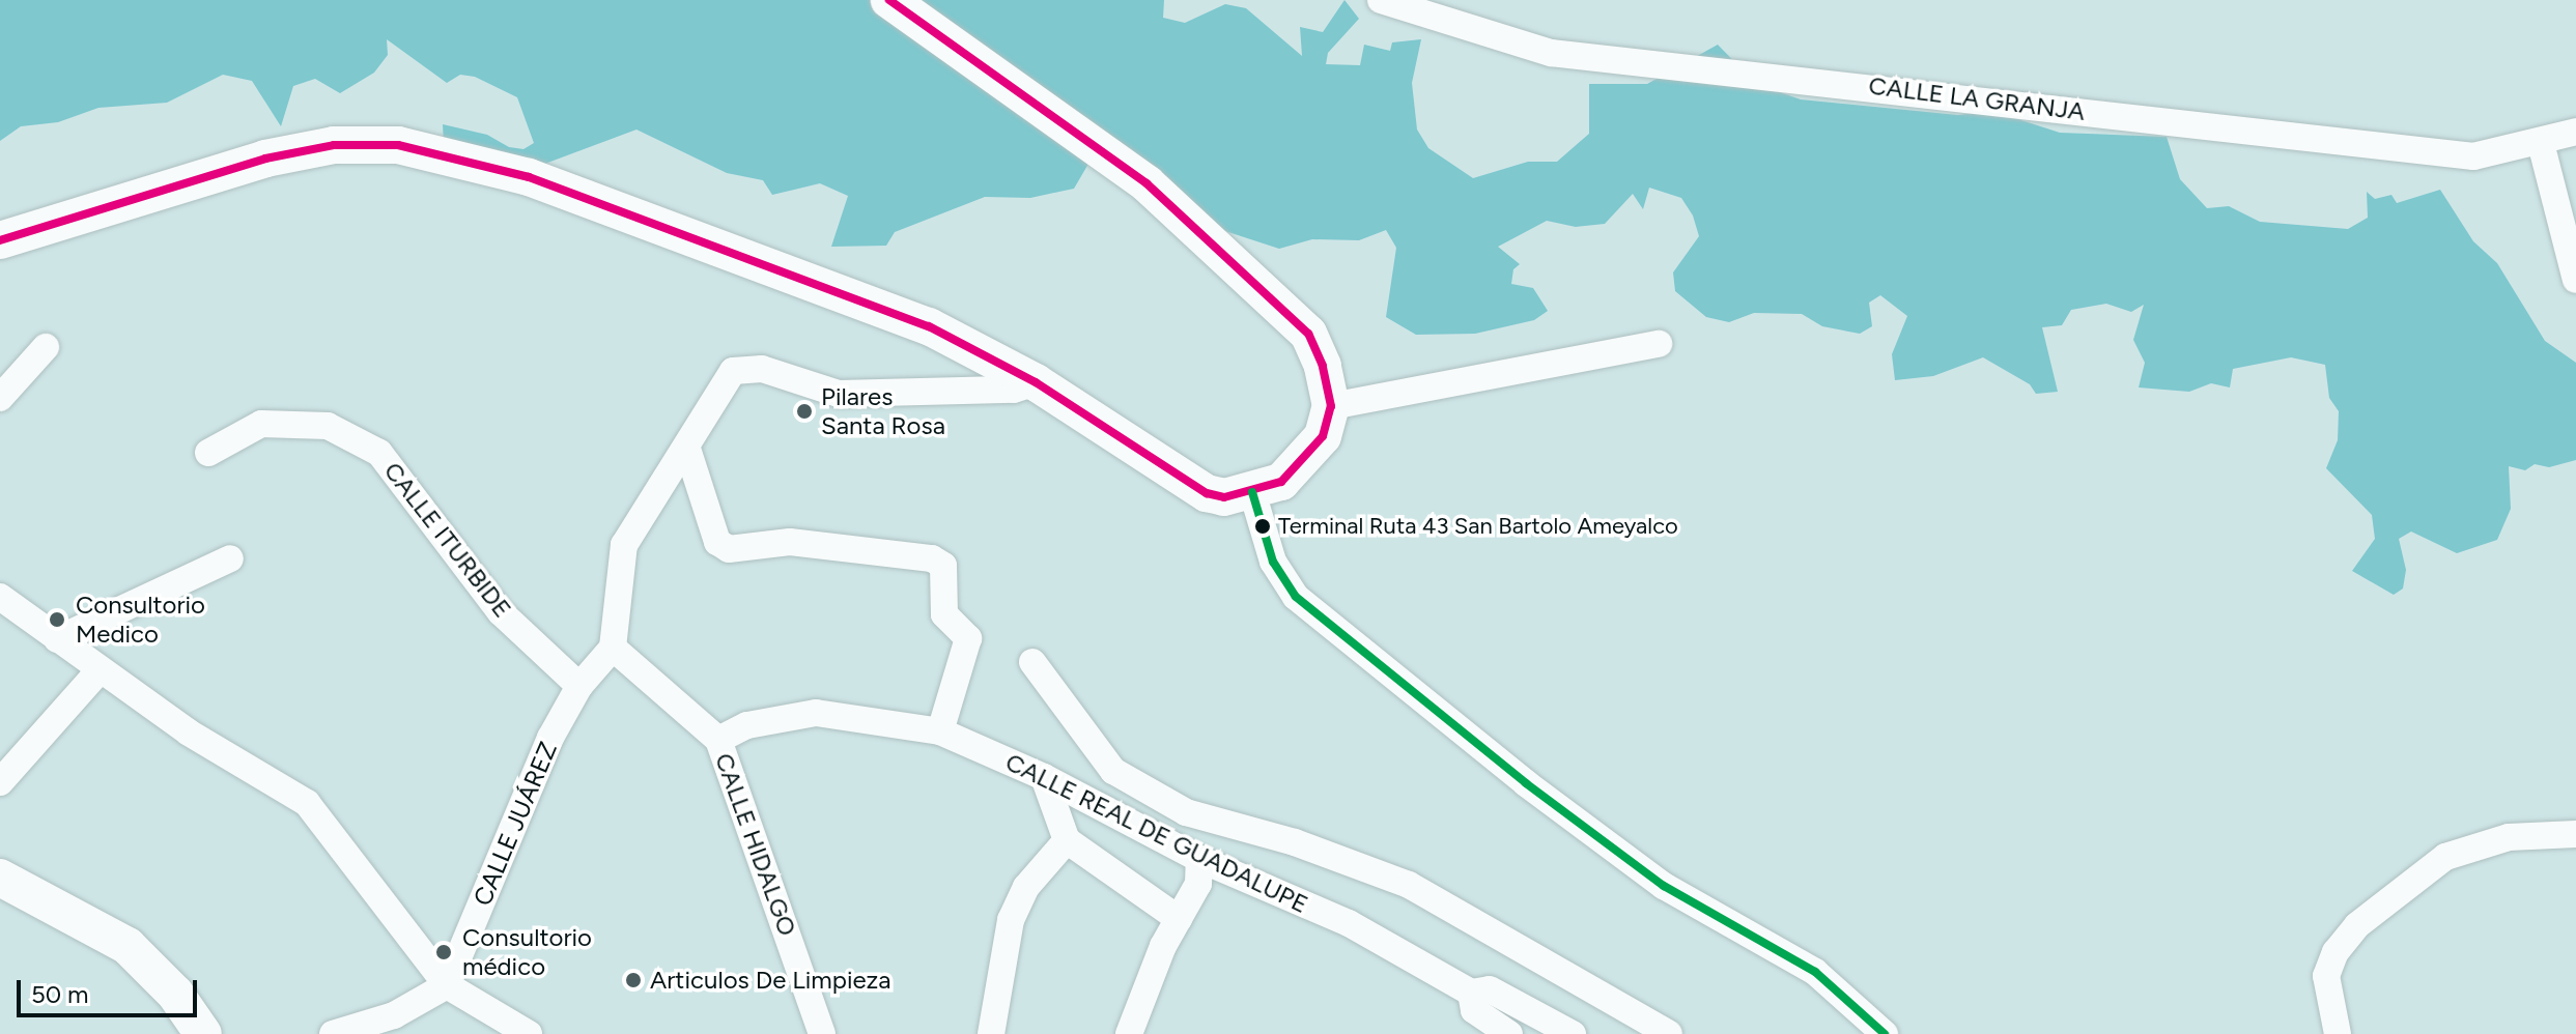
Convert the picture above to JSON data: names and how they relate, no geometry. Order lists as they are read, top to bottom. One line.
{"streets":{"street":["CALLE LA GRANJA","CALLE ITURBIDE","CALLE JUÁREZ","CALLE REAL DE GUADALUPE","CALLE HIDALGO"]},"crossings":[["CALLE ITURBIDE","CALLE JUÁREZ"],["CALLE JUÁREZ","CALLE HIDALGO"],["CALLE REAL DE GUADALUPE","CALLE HIDALGO"]],"places":["Pilares Santa Rosa","Terminal Ruta 43 San Bartolo Ameyalco","Consultorio Medico","Consultorio médico","Articulos De Limpieza"],"scale_bar":"50 m"}
